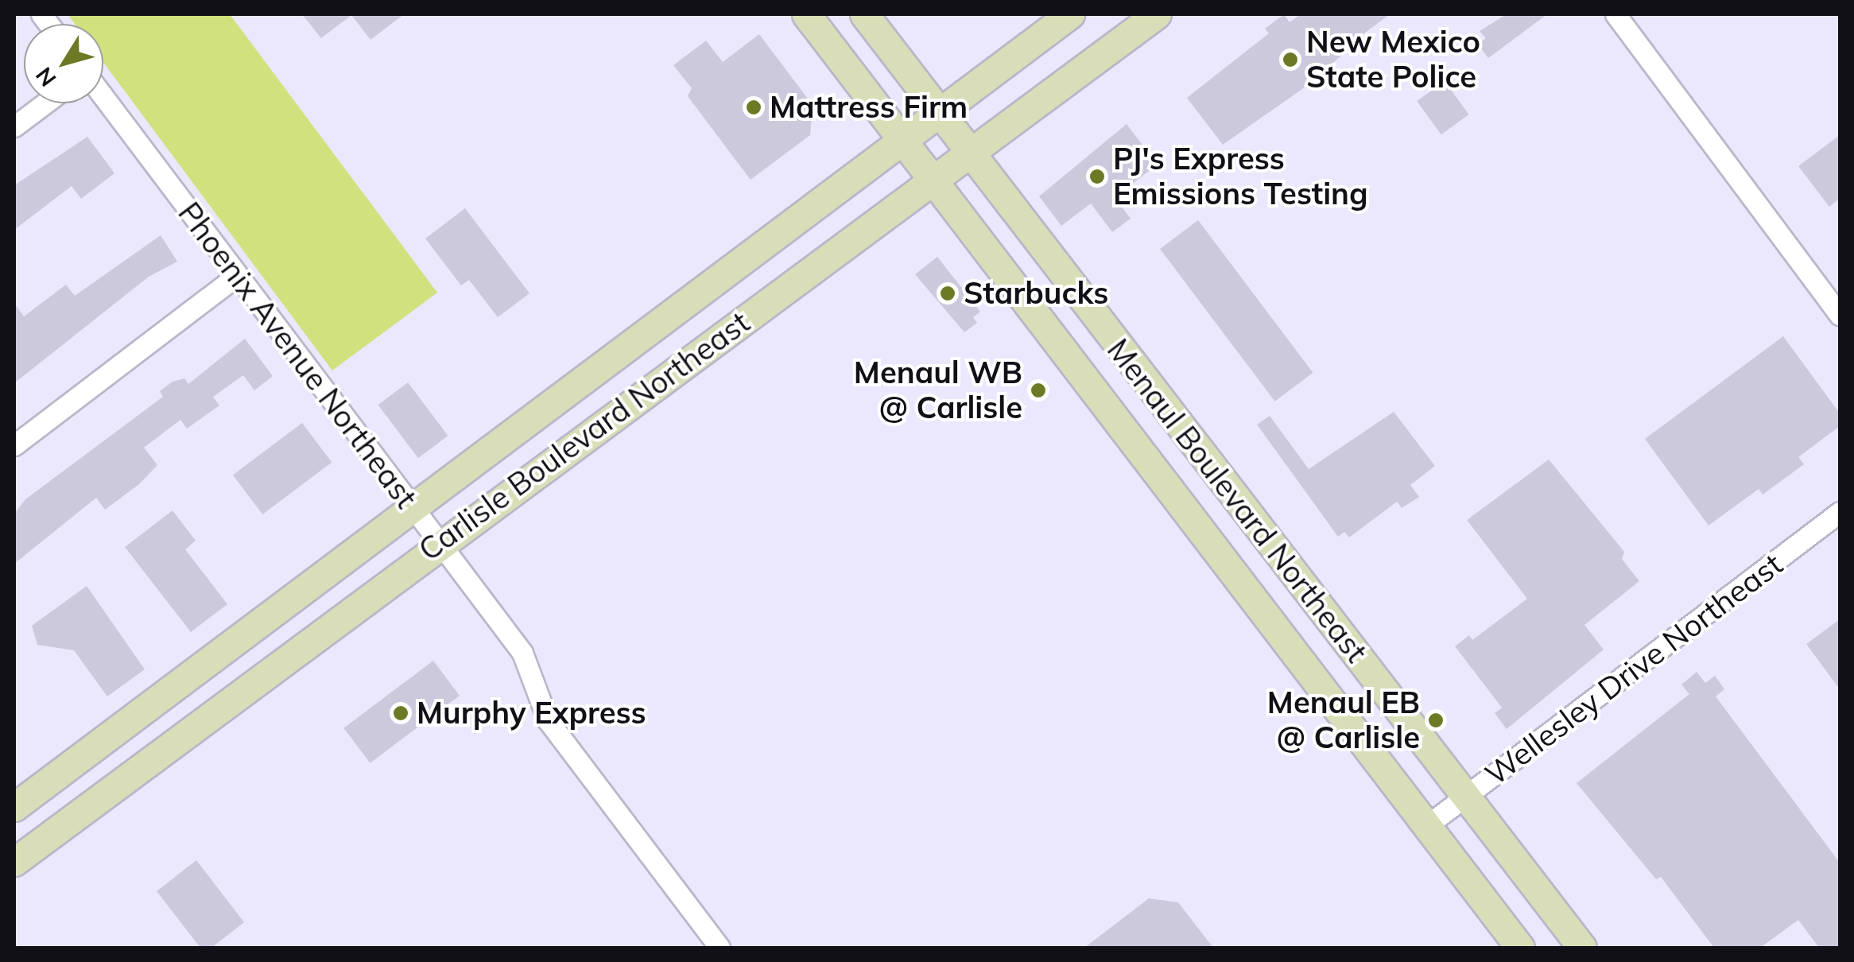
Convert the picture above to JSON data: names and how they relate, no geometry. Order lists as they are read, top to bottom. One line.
{"streets":{"main road":["Carlisle Boulevard Northeast","Menaul Boulevard Northeast"],"street":["Phoenix Avenue Northeast","Wellesley Drive Northeast"]},"crossings":[["Phoenix Avenue Northeast","Carlisle Boulevard Northeast"],["Carlisle Boulevard Northeast","Menaul Boulevard Northeast"],["Menaul Boulevard Northeast","Wellesley Drive Northeast"]],"places":["New Mexico State Police","Mattress Firm","PJ's Express Emissions Testing","Starbucks","Menaul WB @ Carlisle","Murphy Express","Menaul EB @ Carlisle"],"north":"bottom left"}
